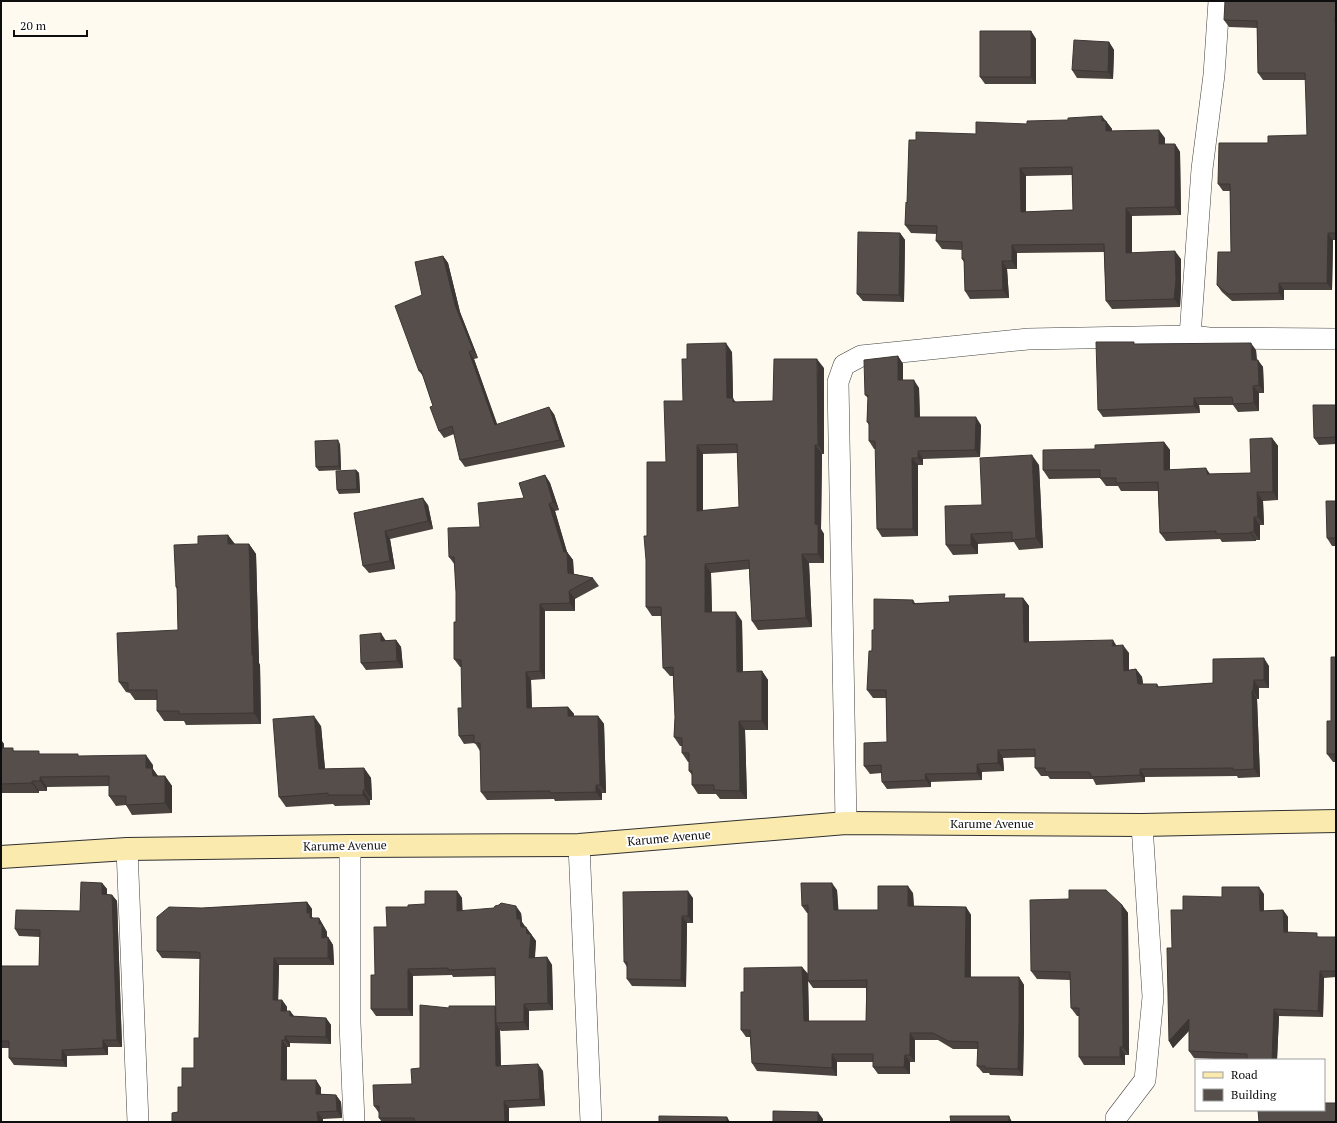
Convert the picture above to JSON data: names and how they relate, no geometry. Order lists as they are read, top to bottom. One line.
{"streets":{"main road":["Karume Avenue"]},"legend":["Road","Building"],"scale_bar":"20 m"}
